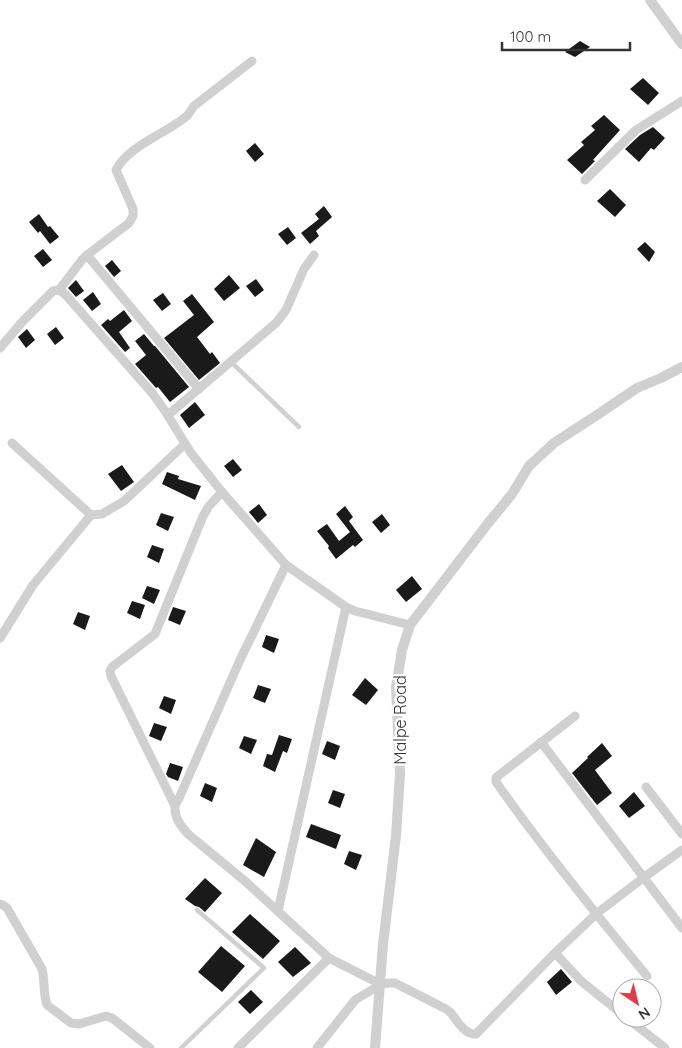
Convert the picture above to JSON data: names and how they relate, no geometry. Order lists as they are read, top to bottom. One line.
{"streets":{"street":["Malpe Road"]},"scale_bar":"100 m","north":"bottom right"}
